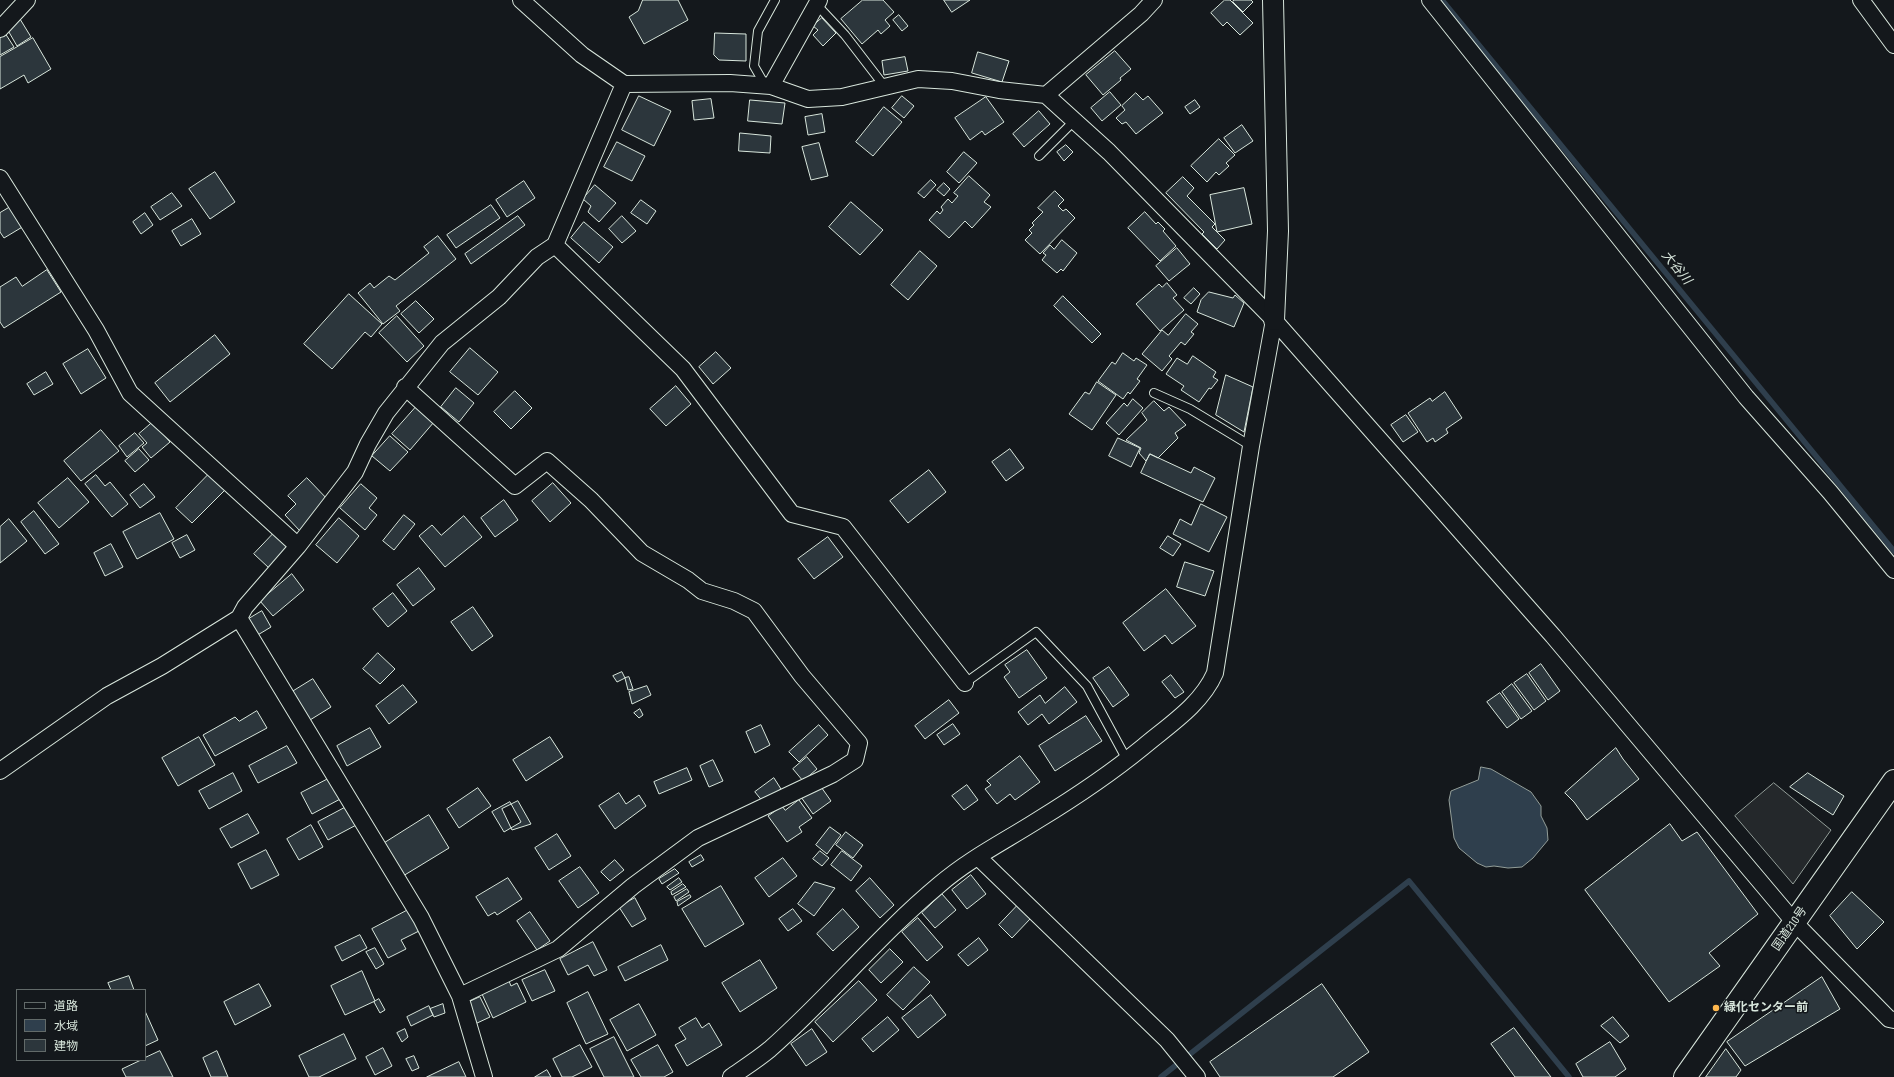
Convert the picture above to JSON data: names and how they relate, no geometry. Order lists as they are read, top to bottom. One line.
{"streets":{"highway":["国道210号"]},"water":["大谷川"],"places":["緑化センター前"],"legend":["道路","水域","建物"]}
